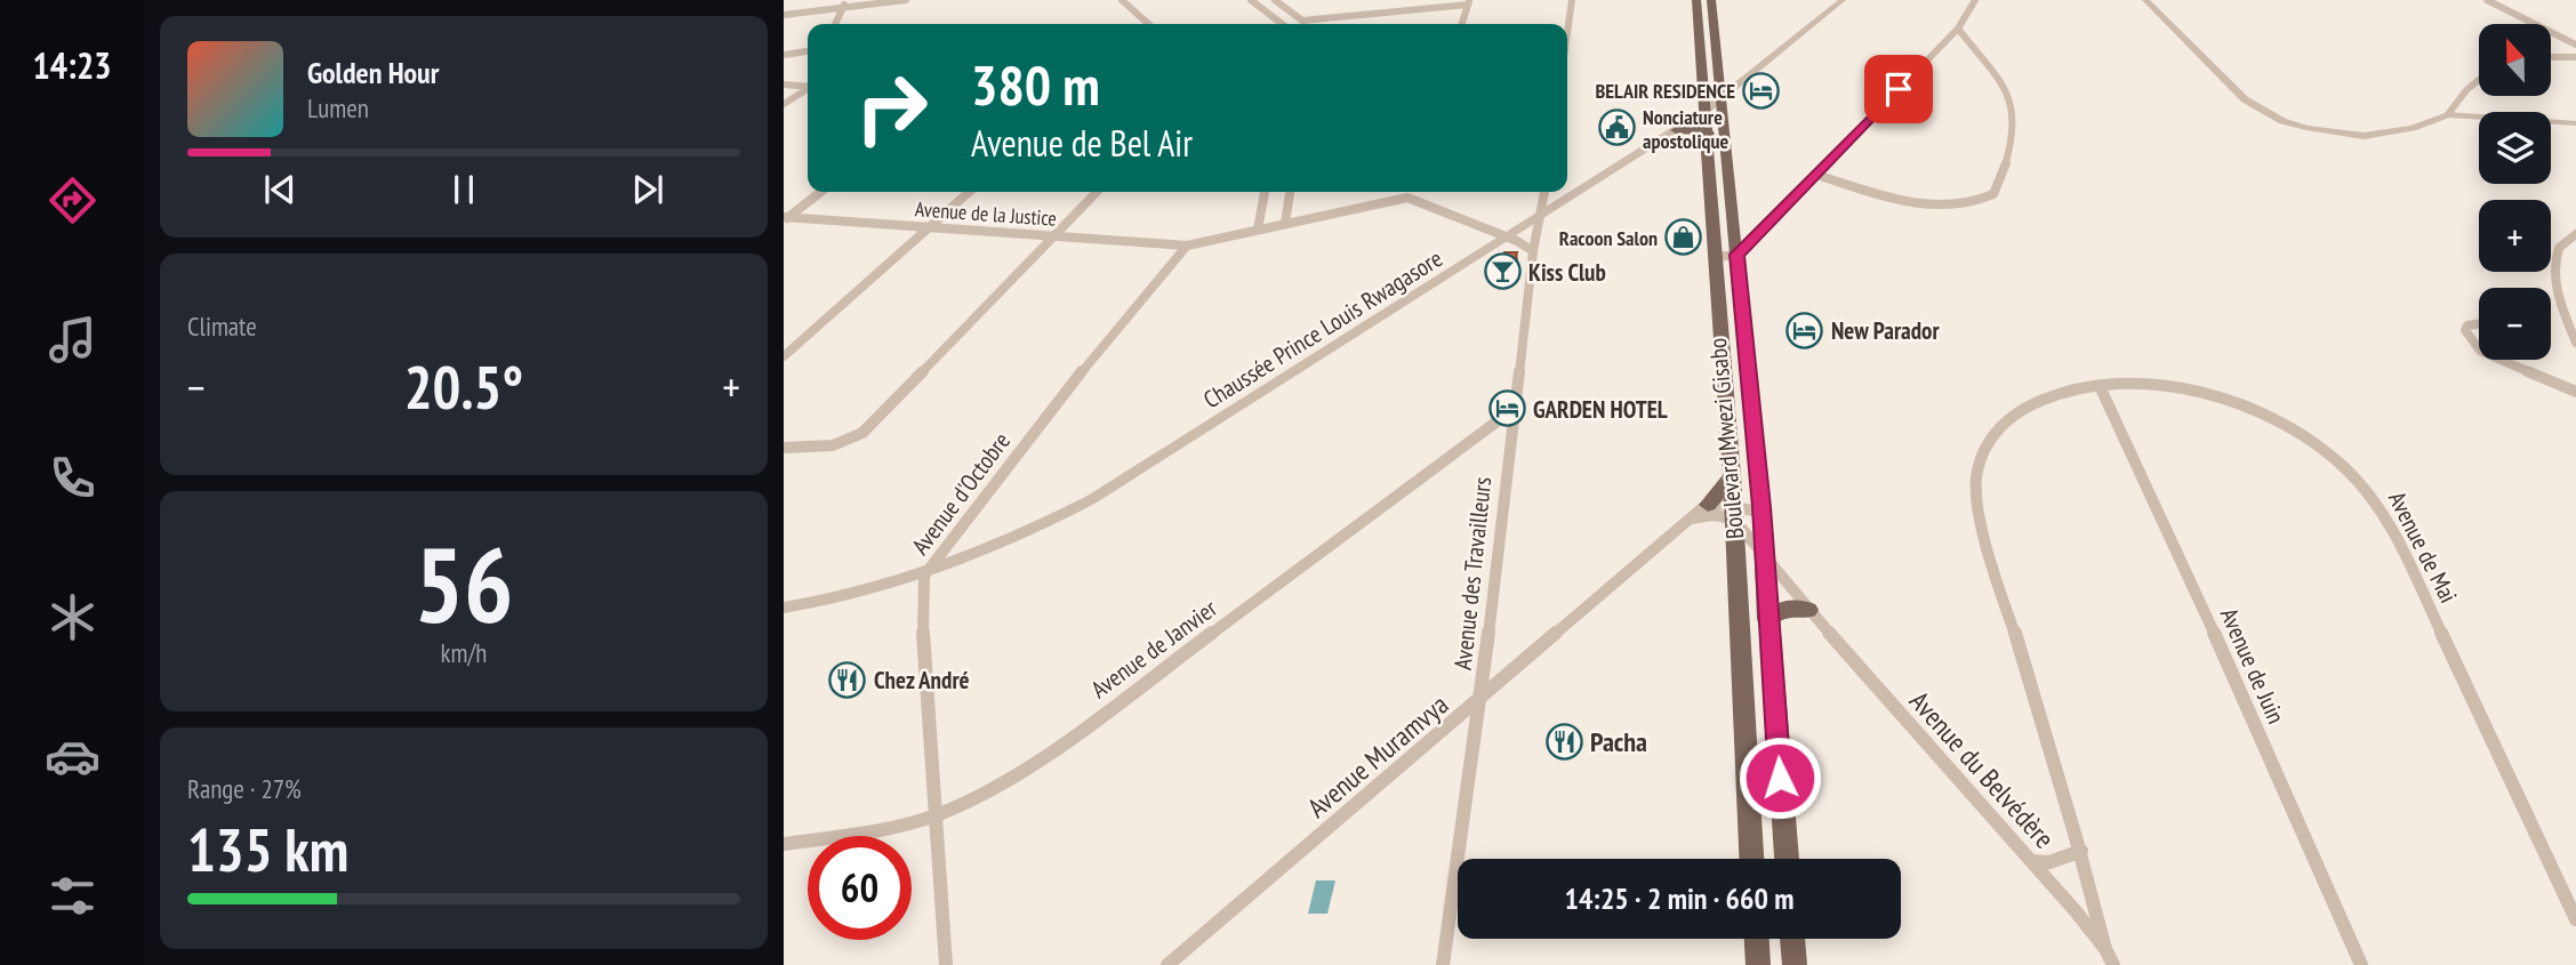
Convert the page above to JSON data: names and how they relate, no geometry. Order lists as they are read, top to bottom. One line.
{"streets":{"main road":["Boulevard Mwezi Gisabo"],"street":["Avenue de la Justice","Chaussée Prince Louis Rwagasore","Avenue d'Octobre","Avenue de Mai","Avenue des Travailleurs","Avenue de Janvier","Avenue de Juin","Avenue Muramvya","Avenue du Belvédère"]},"crossings":[["Avenue de la Justice","Avenue d'Octobre"],["Chaussée Prince Louis Rwagasore","Boulevard Mwezi Gisabo"],["Chaussée Prince Louis Rwagasore","Avenue d'Octobre"],["Chaussée Prince Louis Rwagasore","Avenue des Travailleurs"],["Boulevard Mwezi Gisabo","Avenue du Belvédère"],["Avenue d'Octobre","Avenue de Janvier"],["Avenue de Mai","Avenue de Juin"],["Avenue de Mai","Avenue du Belvédère"],["Avenue des Travailleurs","Avenue de Janvier"],["Avenue des Travailleurs","Avenue Muramvya"]],"places":{"hotel":["BELAIR RESIDENCE","New Parador","GARDEN HOTEL"],"public building":["Nonciature apostolique"],"shop":["Racoon Salon"],"bar":["Kiss Club"],"restaurant":["Chez André","Pacha"]},"north":"top","page":{"tabs":"14:23","map_buttons":["+","−"],"turn":["380 m","Avenue de Bel Air"],"song":["Golden Hour","Lumen"],"tile":["Climate",["56","km/h"],["Range · 27%","135 km"]],"heat":["−","20.5°","+"],"limit":"60","trip":"14:25 · 2 min · 660 m"}}
